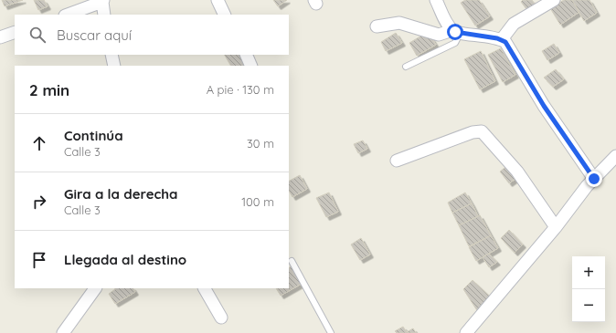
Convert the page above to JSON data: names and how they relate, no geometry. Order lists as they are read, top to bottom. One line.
{"page":{"search":"Buscar aquí","heading":["2 min","A pie · 130 m"],"list":[["Continúa","Calle 3","30 m"],["Gira a la derecha","Calle 3","100 m"],"Llegada al destino"],"map_buttons":["+","−"]}}
